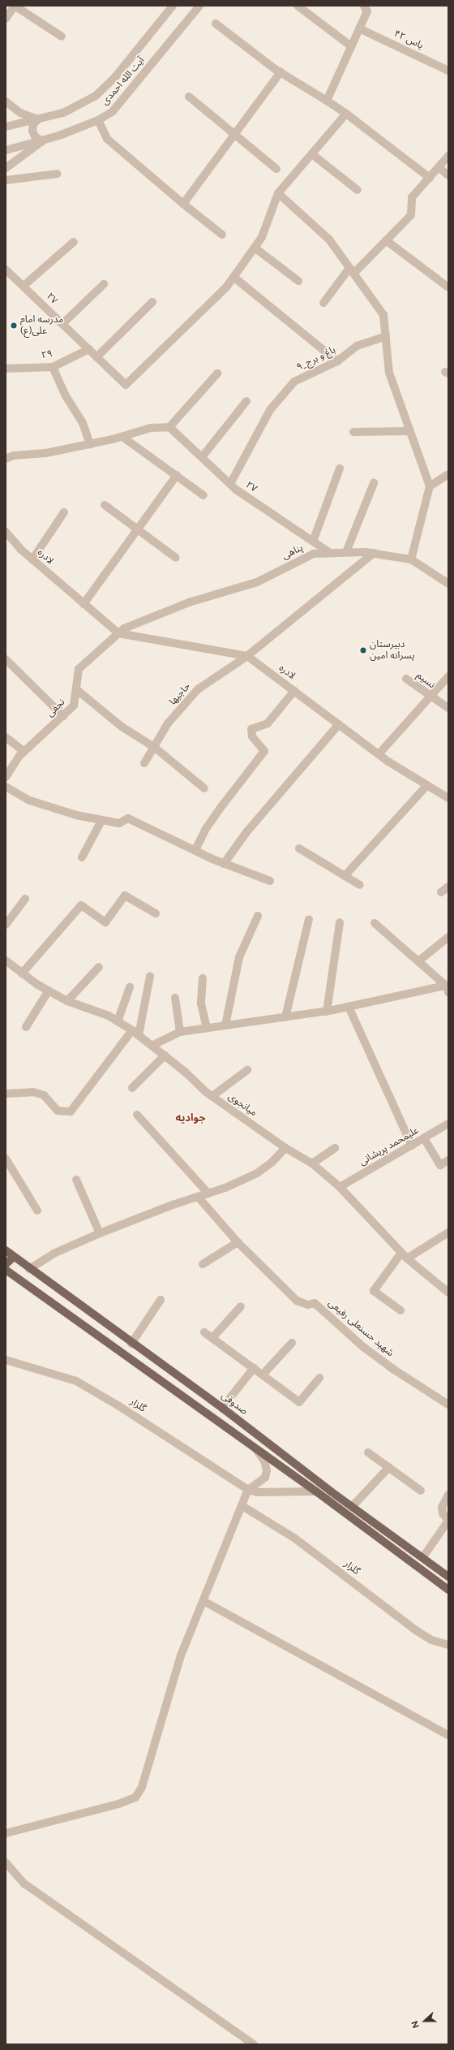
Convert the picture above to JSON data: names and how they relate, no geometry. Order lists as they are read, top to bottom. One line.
{"streets":{"main road":["صدوقی"],"street":["یاس ۴۲","آیت الله احمدی","۲۷","۲۹","۹_باغ و برج","پناهی","لادره","نسیم","حاجیها","نجفی","میانجوی","علیمحمد پریشانی","شهید حسنعلی رفیعی","گلزار"]},"crossings":[["۲۷","۲۹"],["۲۷","۹_باغ و برج"],["۲۷","پناهی"],["پناهی","لادره"],["پناهی","نجفی"],["لادره","حاجیها"],["لادره","نجفی"],["میانجوی","علیمحمد پریشانی"]],"districts":["جوادیه"],"places":["مدرسه امام علی(ع)","دبیرستان پسرانه امین"],"north":"left"}
